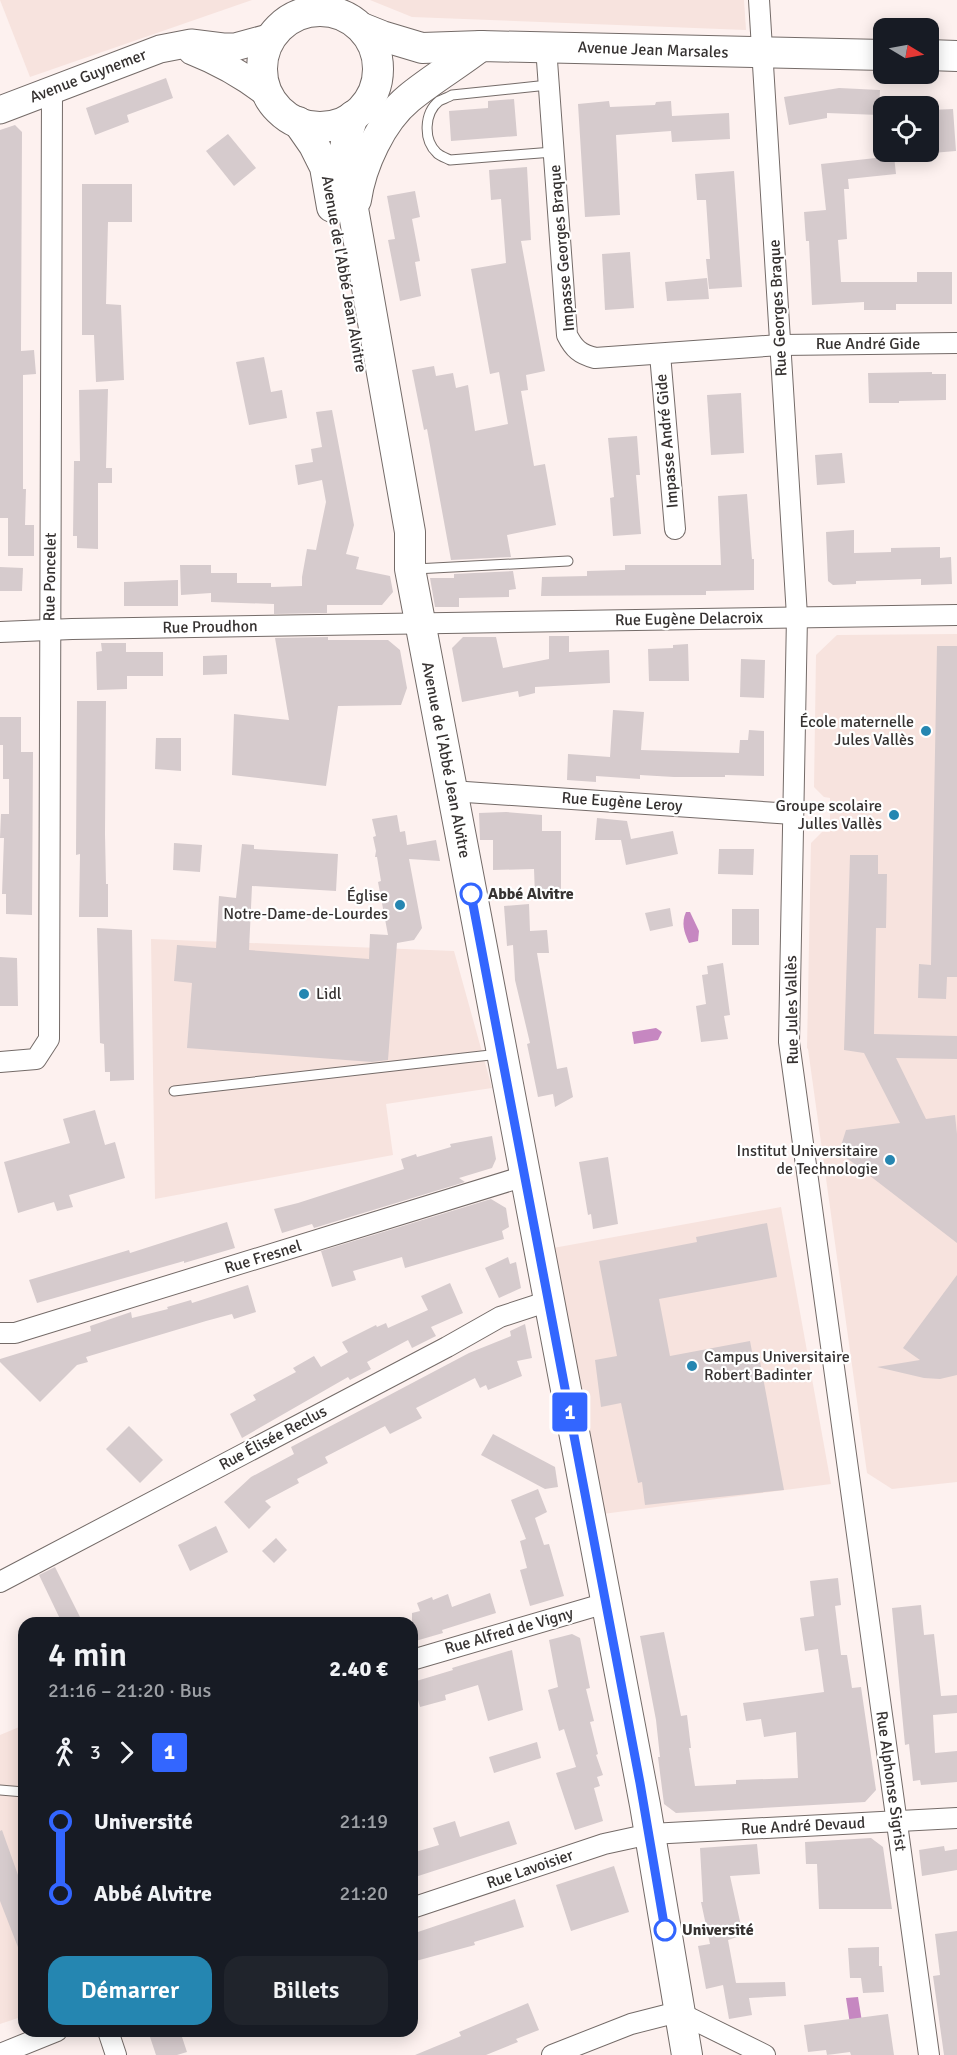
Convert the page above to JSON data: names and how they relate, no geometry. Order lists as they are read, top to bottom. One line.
{"streets":{"main road":["Avenue Jean Marsales","Avenue Guynemer","Avenue de l'Abbé Jean Alvitre"],"street":["Impasse Georges Braque","Rue Georges Braque","Rue André Gide","Impasse André Gide","Rue Poncelet","Rue Eugène Delacroix","Rue Proudhon","Rue Eugène Leroy","Rue Jules Vallès","Rue Fresnel","Rue Élisée Reclus","Rue Alfred de Vigny","Rue Alphonse Sigrist","Rue André Devaud","Rue Lavoisier"]},"crossings":[["Avenue Jean Marsales","Avenue Guynemer"],["Avenue Jean Marsales","Impasse Georges Braque"],["Avenue Jean Marsales","Avenue de l'Abbé Jean Alvitre"],["Avenue Jean Marsales","Rue Georges Braque"],["Avenue Guynemer","Avenue de l'Abbé Jean Alvitre"],["Avenue Guynemer","Rue Poncelet"],["Impasse Georges Braque","Rue Georges Braque"],["Impasse Georges Braque","Rue André Gide"],["Impasse Georges Braque","Impasse André Gide"],["Avenue de l'Abbé Jean Alvitre","Rue Eugène Delacroix"],["Avenue de l'Abbé Jean Alvitre","Rue Proudhon"],["Avenue de l'Abbé Jean Alvitre","Rue Eugène Leroy"],["Avenue de l'Abbé Jean Alvitre","Rue Fresnel"],["Avenue de l'Abbé Jean Alvitre","Rue Élisée Reclus"],["Avenue de l'Abbé Jean Alvitre","Rue Alfred de Vigny"],["Avenue de l'Abbé Jean Alvitre","Rue André Devaud"],["Avenue de l'Abbé Jean Alvitre","Rue Lavoisier"],["Rue Georges Braque","Rue André Gide"],["Rue Georges Braque","Rue Eugène Delacroix"],["Rue Georges Braque","Rue Jules Vallès"],["Rue Poncelet","Rue Proudhon"],["Rue Eugène Delacroix","Rue Proudhon"],["Rue Eugène Delacroix","Rue Jules Vallès"],["Rue Eugène Leroy","Rue Jules Vallès"],["Rue Jules Vallès","Rue Alphonse Sigrist"],["Rue Alphonse Sigrist","Rue André Devaud"],["Rue André Devaud","Rue Lavoisier"]],"places":["École maternelle Jules Vallès","Groupe scolaire Julles Vallès","Abbé Alvitre","Église Notre-Dame-de-Lourdes","Lidl","Institut Universitaire de Technologie","Campus Universitaire Robert Badinter","Université"],"lines":["bus line 1"],"north":"right","page":{"on_map":"1","heading":["4 min","21:16 – 21:20 · Bus","2.40 €"],"legs":["3","1"],"list":[{"name":"Université","value":"21:19"},{"name":"Abbé Alvitre","value":"21:20"}],"buttons":["Démarrer","Billets"]}}
